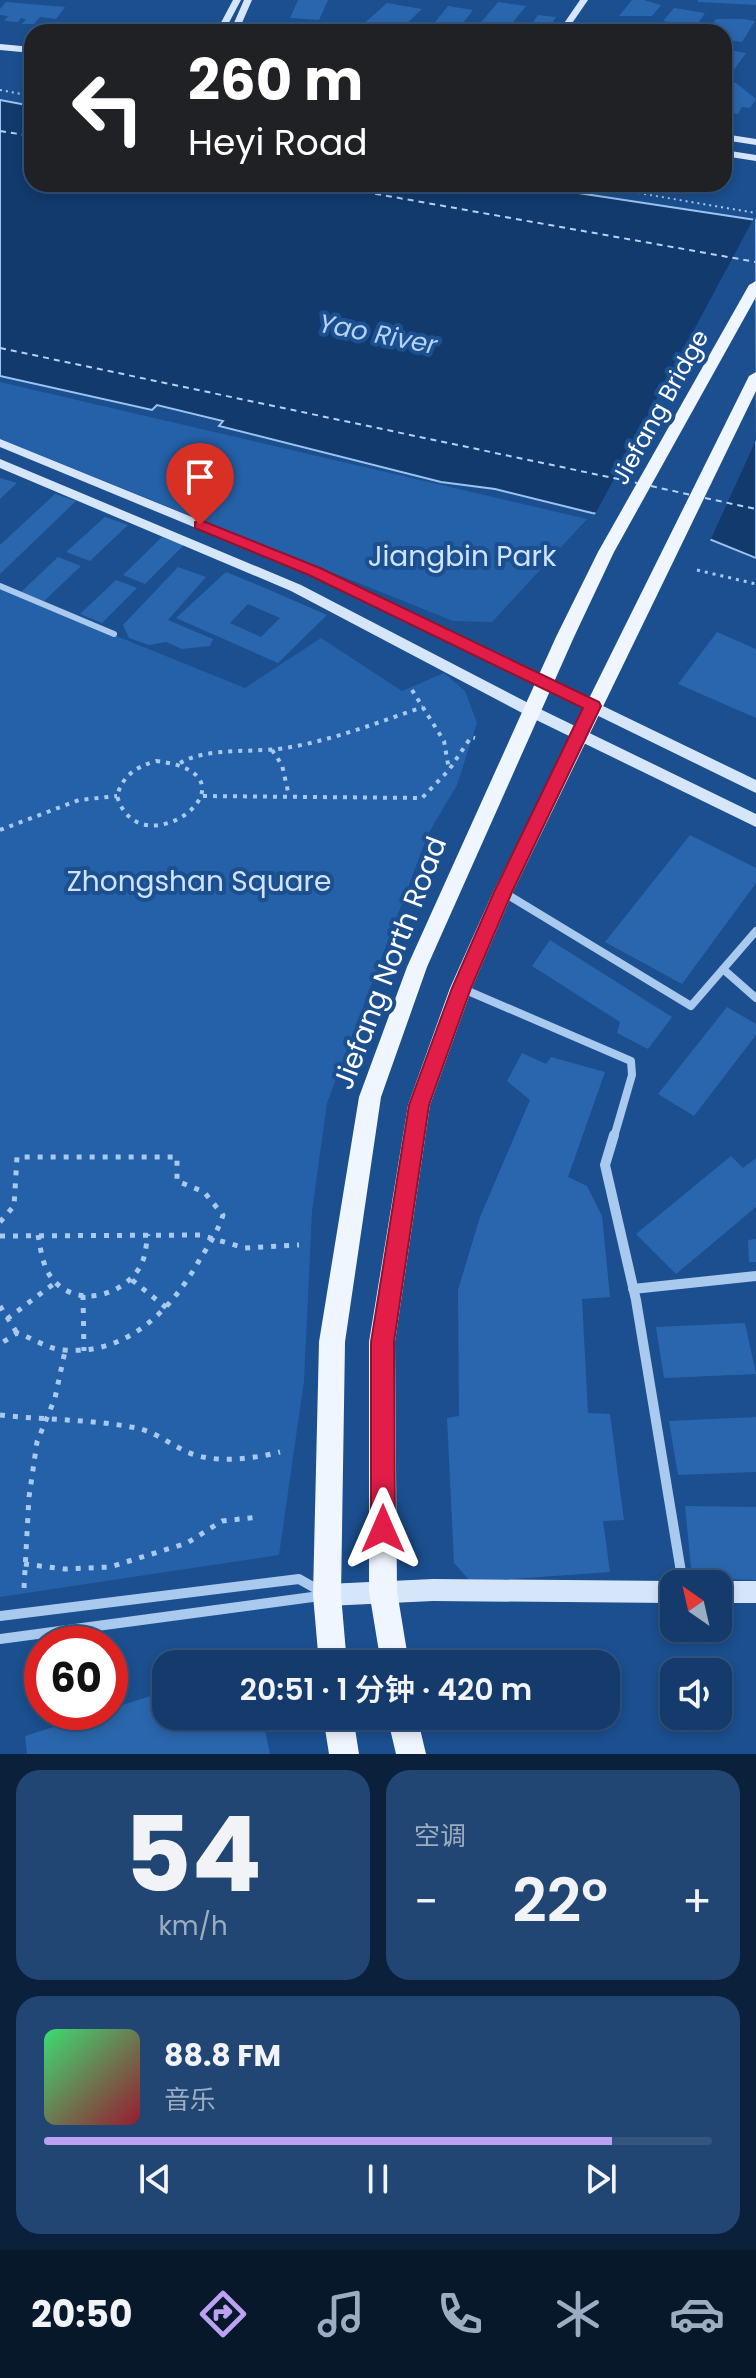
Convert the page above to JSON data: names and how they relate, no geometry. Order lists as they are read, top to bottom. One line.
{"streets":{"main road":["Jiefang Bridge","Jiefang North Road"]},"crossings":[["Jiefang Bridge","Jiefang North Road"]],"water":["Yao River"],"parks":["Jiangbin Park","Zhongshan Square"],"north":"top left","page":{"turn":["260 m","Heyi Road"],"limit":"60","trip":"20:51 · 1 分钟 · 420 m","tile":[["54","km/h"],"空调"],"heat":["−","22°","+"],"song":["88.8 FM","音乐"],"tabs":"20:50"}}
